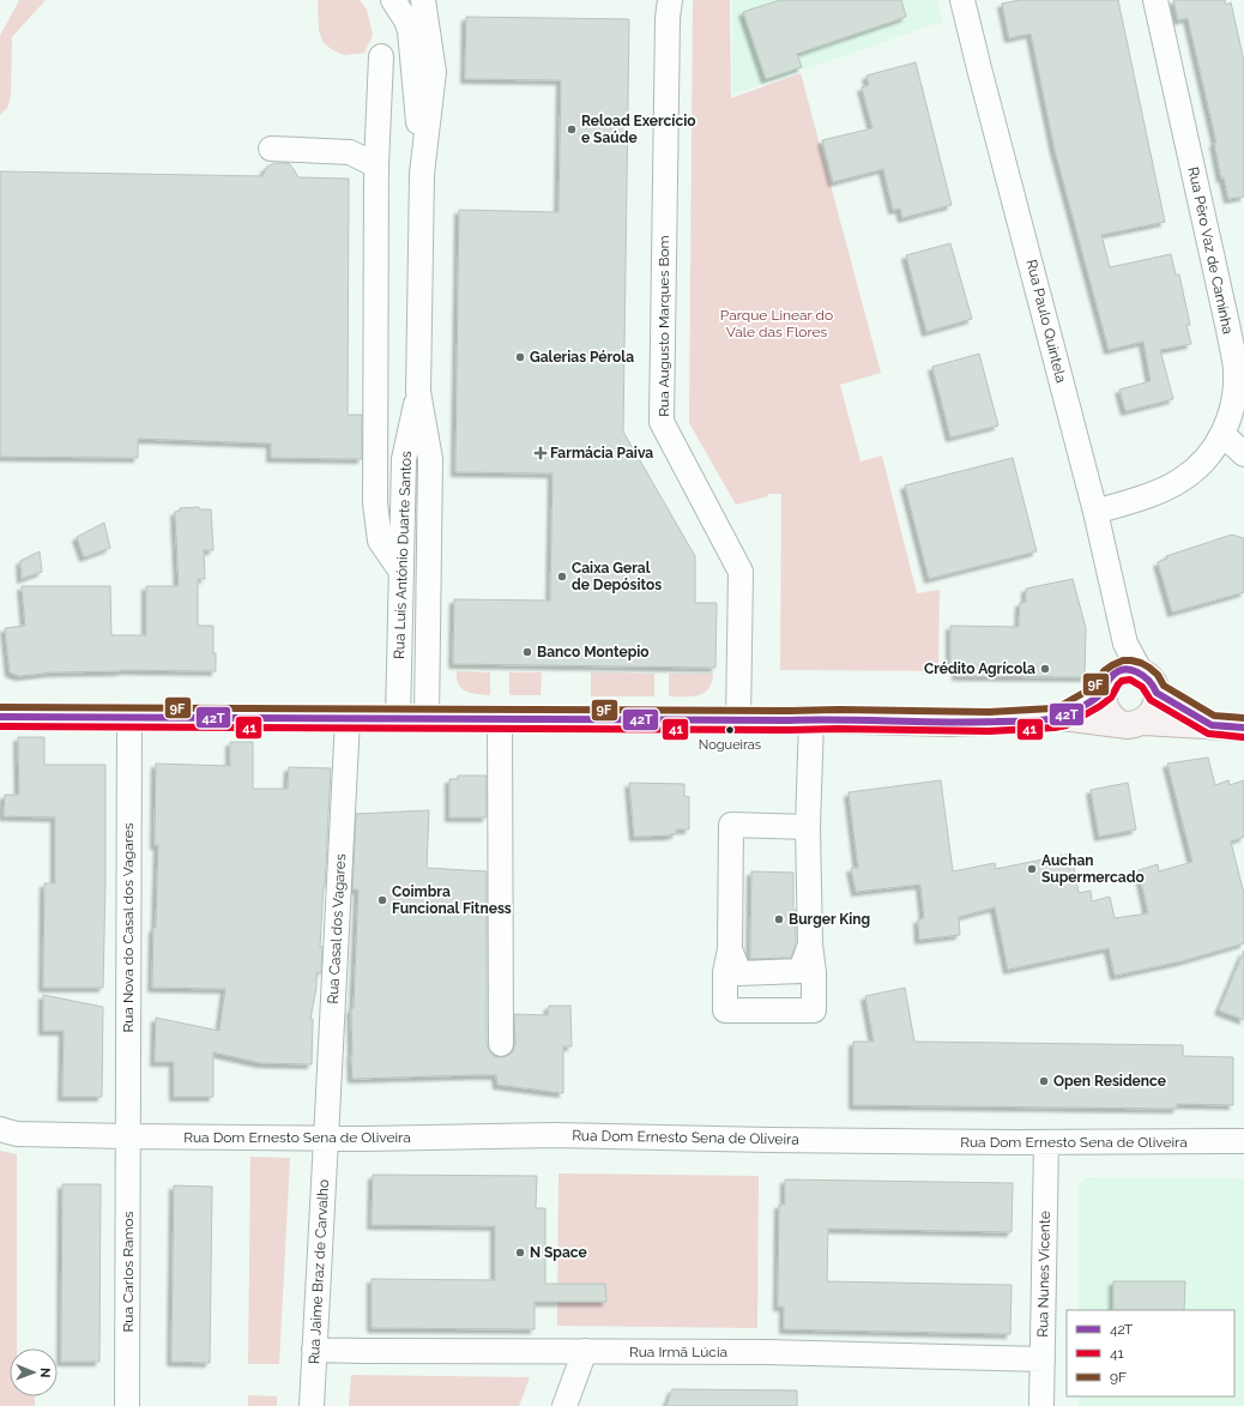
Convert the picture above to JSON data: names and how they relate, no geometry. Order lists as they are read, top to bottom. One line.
{"streets":{"street":["Rua Pêro Vaz de Caminha","Rua Paulo Quintela","Rua Augusto Marques Bom","Rua Luís António Duarte Santos","Rua Nova do Casal dos Vagares","Rua Casal dos Vagares","Rua Dom Ernesto Sena de Oliveira","Rua Carlos Ramos","Rua Jaime Braz de Carvalho","Rua Nunes Vicente","Rua Irmã Lúcia"]},"crossings":[["Rua Pêro Vaz de Caminha","Rua Paulo Quintela"],["Rua Nova do Casal dos Vagares","Rua Dom Ernesto Sena de Oliveira"],["Rua Nova do Casal dos Vagares","Rua Carlos Ramos"],["Rua Casal dos Vagares","Rua Dom Ernesto Sena de Oliveira"],["Rua Casal dos Vagares","Rua Jaime Braz de Carvalho"],["Rua Dom Ernesto Sena de Oliveira","Rua Carlos Ramos"],["Rua Dom Ernesto Sena de Oliveira","Rua Jaime Braz de Carvalho"],["Rua Dom Ernesto Sena de Oliveira","Rua Nunes Vicente"],["Rua Jaime Braz de Carvalho","Rua Irmã Lúcia"],["Rua Nunes Vicente","Rua Irmã Lúcia"]],"parks":["Parque Linear do Vale das Flores"],"places":{"other":["Reload Exercício e Saúde","Galerias Pérola","Caixa Geral de Depósitos","Banco Montepio","Crédito Agrícola","Nogueiras","Auchan Supermercado","Coimbra Funcional Fitness","Burger King","Open Residence","N Space"],"health":["Farmácia Paiva"]},"lines":["transit line 9F","transit line 42T","transit line 41"],"legend":["42T","41","9F"],"north":"right"}
